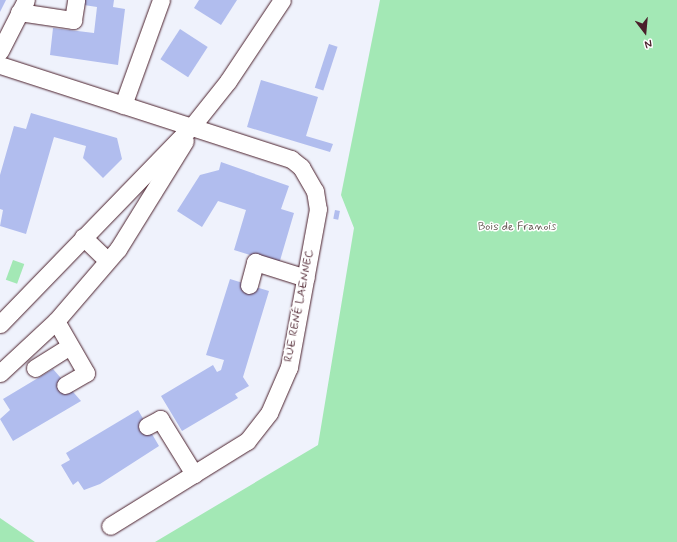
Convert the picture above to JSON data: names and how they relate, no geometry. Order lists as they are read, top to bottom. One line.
{"streets":{"street":["RUE RENÉ LAENNEC"]},"parks":["Bois de Franois"],"north":"bottom"}
